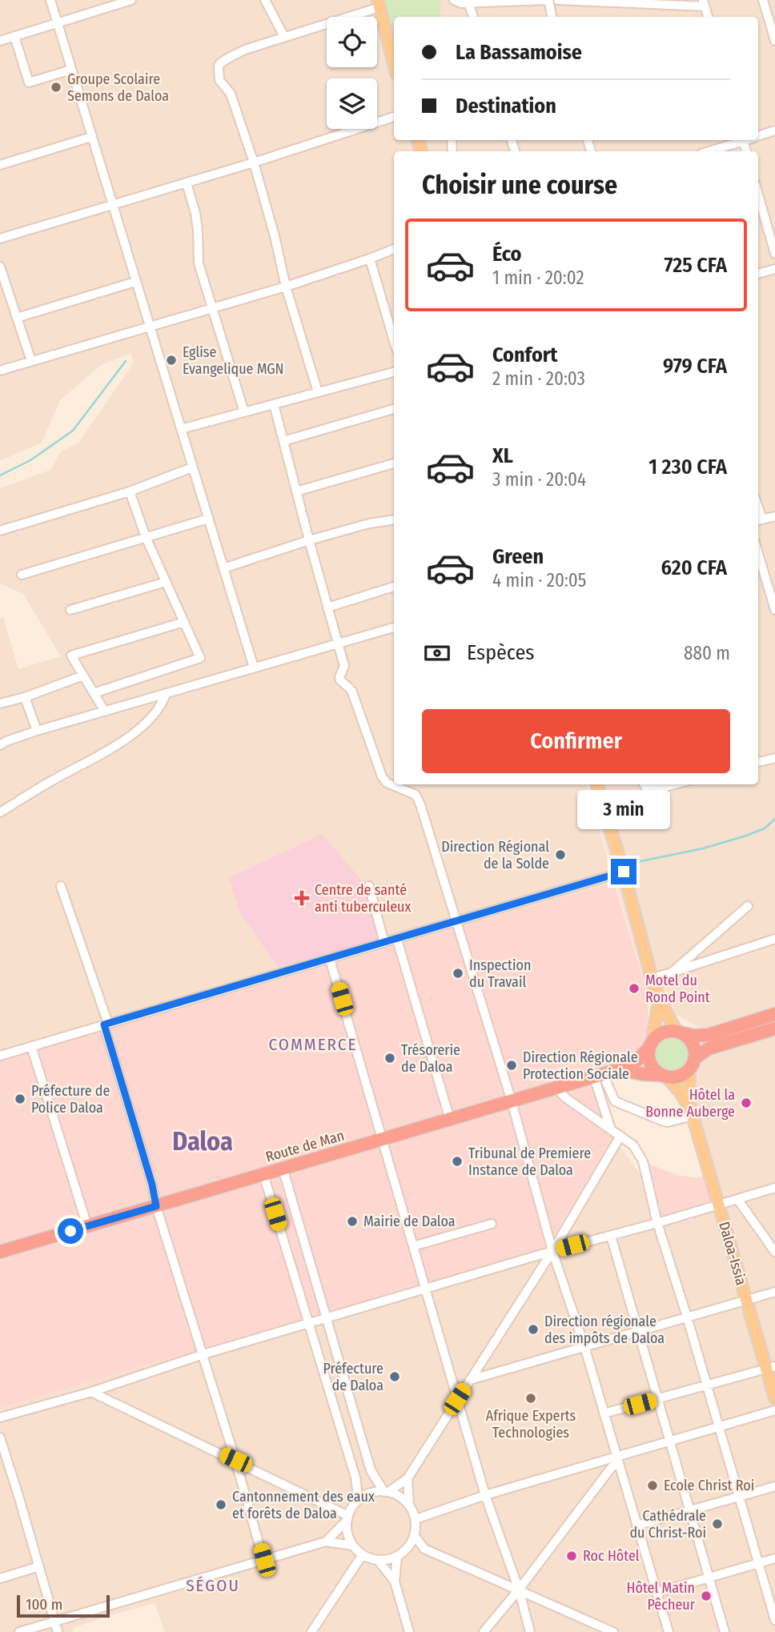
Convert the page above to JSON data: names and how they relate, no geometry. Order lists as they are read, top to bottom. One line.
{"streets":{"highway":["Route de Man"],"main road":["Daloa-Issia"]},"districts":["COMMERCE","Daloa","SÉGOU"],"places":{"other":["Groupe Scolaire Semons de Daloa","Eglise Evangelique MGN","Direction Régional de la Solde","Inspection du Travail","Motel du Rond Point","Trésorerie de Daloa","Direction Régionale Protection Sociale","Préfecture de Police Daloa","Hôtel la Bonne Auberge","Tribunal de Premiere Instance de Daloa","Mairie de Daloa","Direction régionale des impôts de Daloa","Préfecture de Daloa","Afrique Experts Technologies","Ecole Christ Roi","Cantonnement des eaux et forêts de Daloa","Cathédrale du Christ-Roi","Roc Hôtel","Hôtel Matin Pêcheur"],"health":["Centre de santé anti tuberculeux"]},"scale_bar":"100 m","page":{"banner":["La Bassamoise","Destination"],"heading":"Choisir une course","list":[{"name":"Éco","note":"1 min · 20:02","value":"725 CFA"},{"name":"Confort","note":"2 min · 20:03","value":"979 CFA"},{"name":"XL","note":"3 min · 20:04","value":"1 230 CFA"},{"name":"Green","note":"4 min · 20:05","value":"620 CFA"}],"pay":["Espèces","880 m"],"buttons":"Confirmer","bubble":"3 min","scale":"100 m"}}
